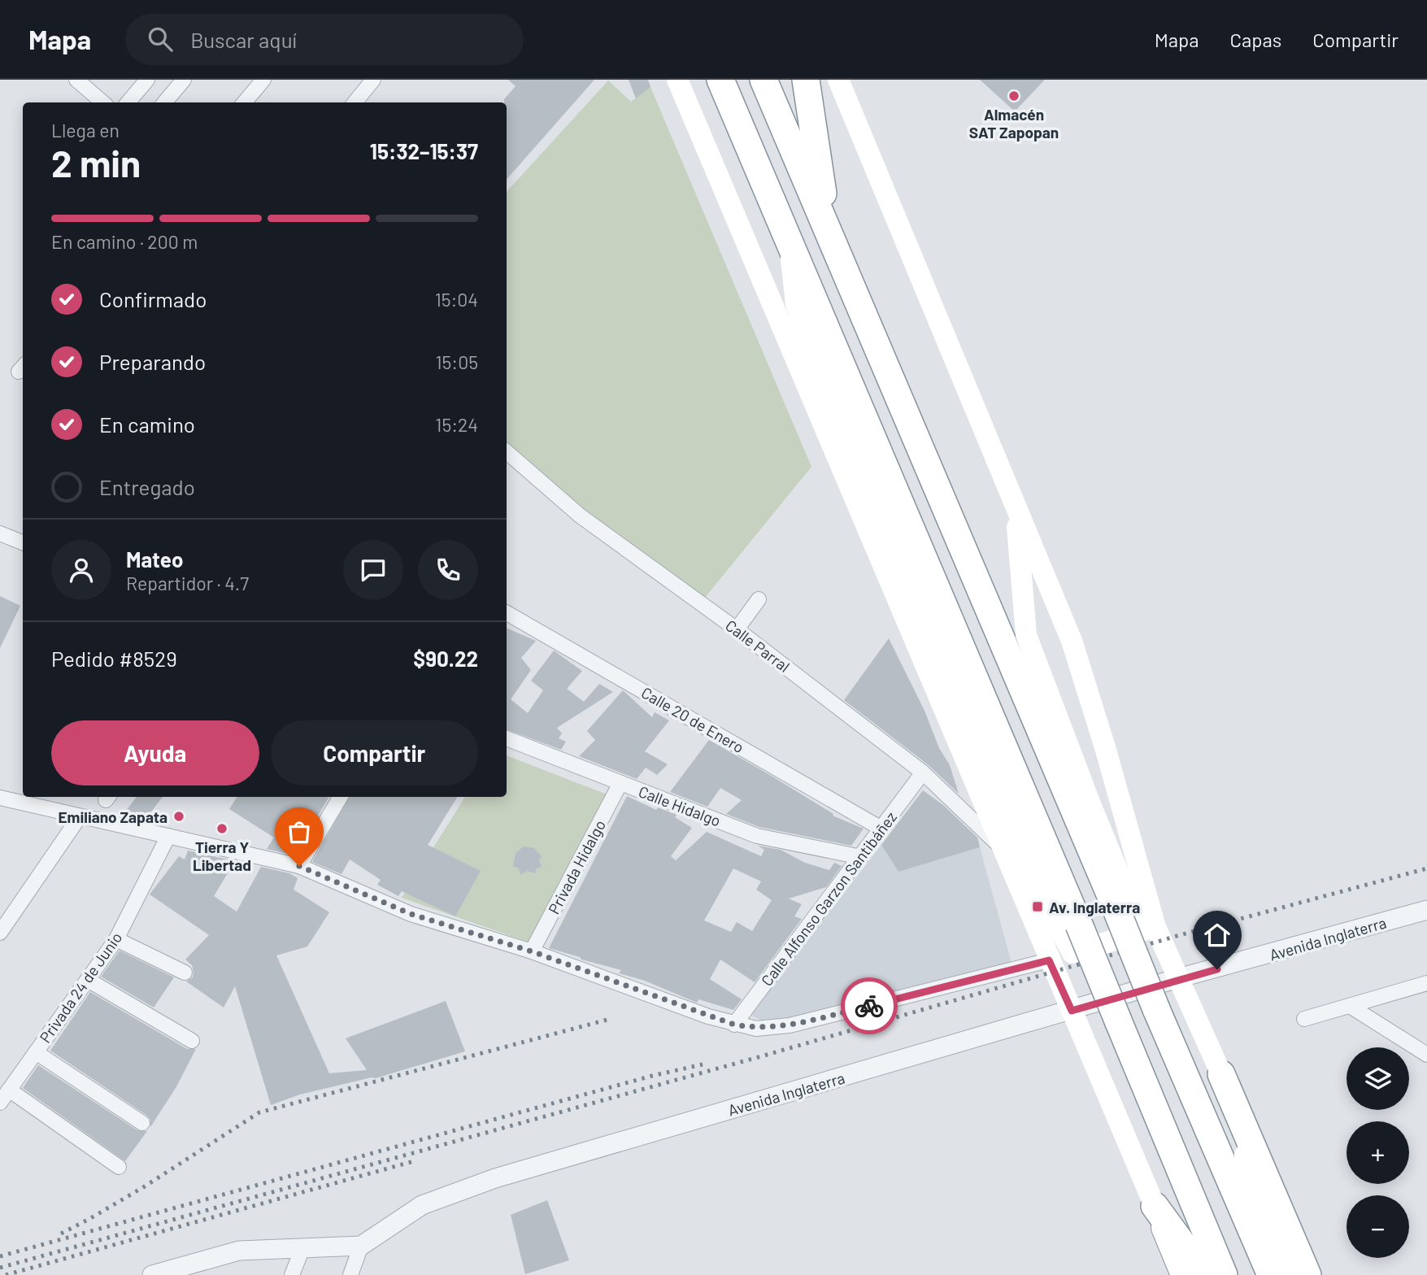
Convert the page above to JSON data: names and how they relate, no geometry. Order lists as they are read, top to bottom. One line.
{"streets":{"street":["Calle Parral","Calle 20 de Enero","Calle Hidalgo","Privada Hidalgo","Calle Alfonso Garzon Santibáñez","Avenida Inglaterra","Privada 24 de Junio"]},"crossings":[["Calle Parral","Calle Alfonso Garzon Santibáñez"],["Calle 20 de Enero","Calle Alfonso Garzon Santibáñez"],["Calle Hidalgo","Privada Hidalgo"],["Calle Hidalgo","Calle Alfonso Garzon Santibáñez"]],"places":{"other":["Almacén SAT Zapopan","Emiliano Zapata","Tierra Y Libertad"],"transit":["Av. Inglaterra"]},"page":{"header":"Mapa","search":"Buscar aquí","nav":["Mapa","Capas","Compartir"],"heading":["2 min","Llega en","15:32–15:37"],"panel":["Mateo","Repartidor · 4.7","Pedido #8529","$90.22"],"bar":"En camino · 200 m","list":[["Confirmado","15:04"],["Preparando","15:05"],["En camino","15:24"],"Entregado"],"buttons":["Ayuda","Compartir"],"map_buttons":["+","−"]}}
